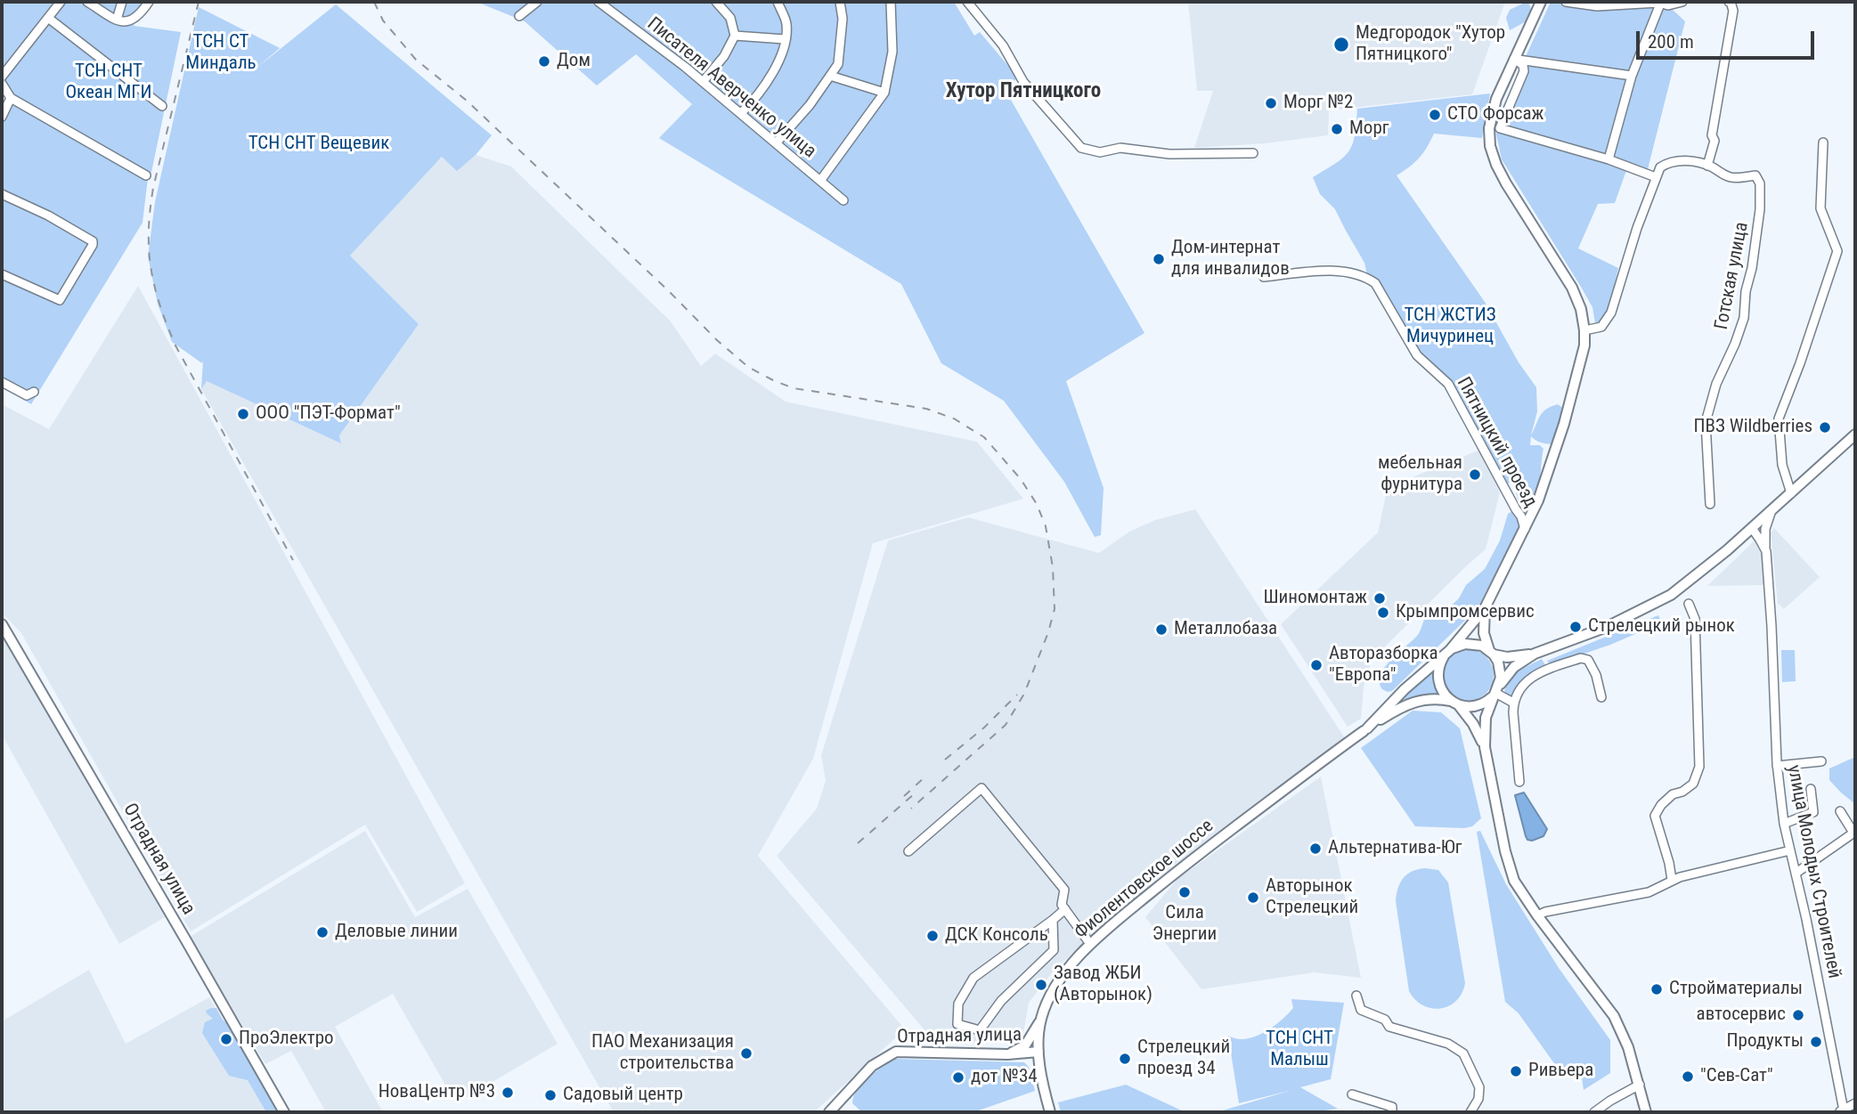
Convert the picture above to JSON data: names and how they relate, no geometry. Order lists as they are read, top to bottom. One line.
{"streets":{"main road":["Отрадная улица","Фиолентовское шоссе"],"street":["Писателя Аверченко улица","Готская улица","Пятницкий проезд","улица Молодых Строителей"]},"crossings":[["Пятницкий проезд","Фиолентовское шоссе"],["Отрадная улица","Фиолентовское шоссе"]],"districts":["Хутор Пятницкого"],"parks":["ТСН СТ Миндаль","ТСН СНТ Океан МГИ","ТСН СНТ Вещевик","ТСН ЖСТИЗ Мичуринец","ТСН СНТ Малыш"],"places":["Медгородок \"Хутор Пятницкого\"","Дом","Морг №2","СТО Форсаж","Морг","Дом-интернат для инвалидов","ООО \"ПЭТ-Формат\"","ПВЗ Wildberries","мебельная фурнитура","Шиномонтаж","Крымпромсервис","Стрелецкий рынок","Металлобаза","Авторазборка \"Европа\"","Альтернатива-Юг","Сила Энергии","Авторынок Стрелецкий","Деловые линии","ДСК Консоль","Завод ЖБИ (Авторынок)","Стройматериалы","автосервис","ПроЭлектро","Продукты","ПАО Механизация строительства","Стрелецкий проезд 34","Ривьера","\"Сев-Сат\"","дот №34","НоваЦентр №3","Садовый центр"],"scale_bar":"200 m"}
